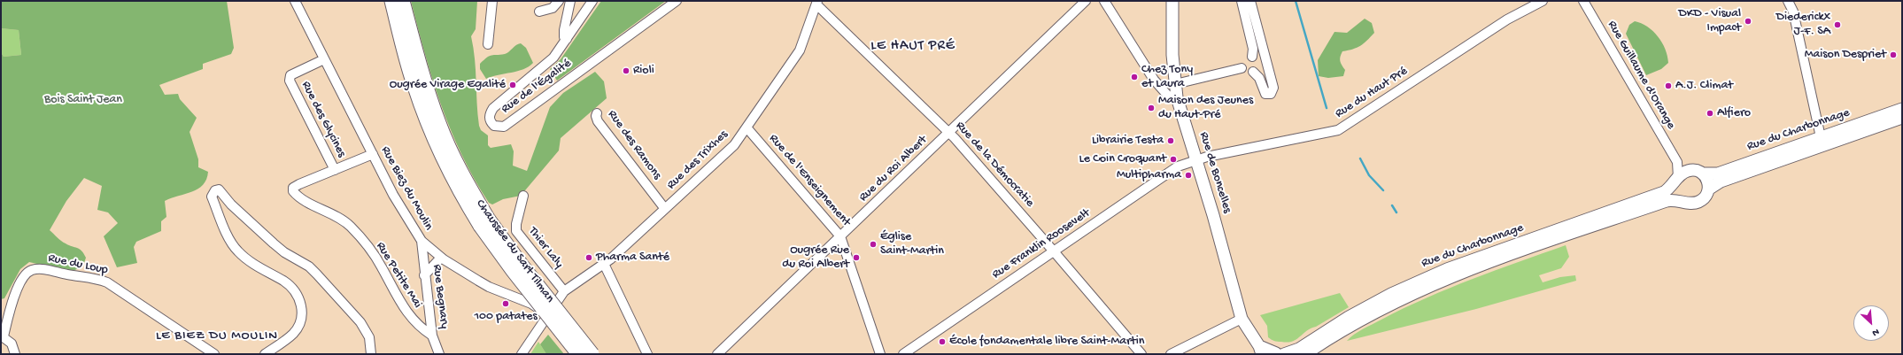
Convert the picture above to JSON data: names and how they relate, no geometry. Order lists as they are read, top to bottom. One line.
{"streets":{"highway":["Chaussée du Sart Tilman"],"main road":["Rue du Charbonnage","Rue de Boncelles"],"street":["Rue Guillaume d'Orange","Rue de l'Égalité","Rue du Haut Pré","Rue des Glycines","Rue des Ramons","Rue des Trixhes","Rue de la Démocratie","Rue du Roi Albert","Rue de l'Enseignement","Rue Biez du Moulin","Rue Franklin Roosevelt","Thier Laly","Rue du Loup","Rue Petite Mai","Rue Begnary"]},"crossings":[["Rue Guillaume d'Orange","Rue du Charbonnage"],["Rue du Haut Pré","Rue de Boncelles"],["Rue du Haut Pré","Rue Franklin Roosevelt"],["Rue des Glycines","Rue Biez du Moulin"],["Rue des Glycines","Rue Petite Mai"],["Rue du Charbonnage","Rue de Boncelles"],["Rue des Ramons","Rue des Trixhes"],["Rue des Trixhes","Rue de la Démocratie"],["Rue des Trixhes","Rue de l'Enseignement"],["Rue de la Démocratie","Rue du Roi Albert"],["Rue de la Démocratie","Rue Franklin Roosevelt"],["Rue du Roi Albert","Rue de l'Enseignement"],["Rue de Boncelles","Rue Franklin Roosevelt"],["Rue Biez du Moulin","Rue Begnary"],["Rue Petite Mai","Rue Begnary"]],"districts":["LE HAUT PRÉ","LE BIEZ DU MOULIN"],"parks":["Bois Saint Jean"],"places":["DKD - Visual Impact","Diederickx J-F. SA","Maison Despriet","Rioli","Chez Tony et Laura","Ougrée Virage Egalité","A.J. Climat","Maison des Jeunes du Haut-Pré","Alfiero","Librairie Testa","Le Coin Croquant","Multipharma","Église Saint-Martin","Pharma Santé","Ougrée Rue du Roi Albert","100 patates","École fondamentale libre Saint-Martin"],"north":"bottom right"}
